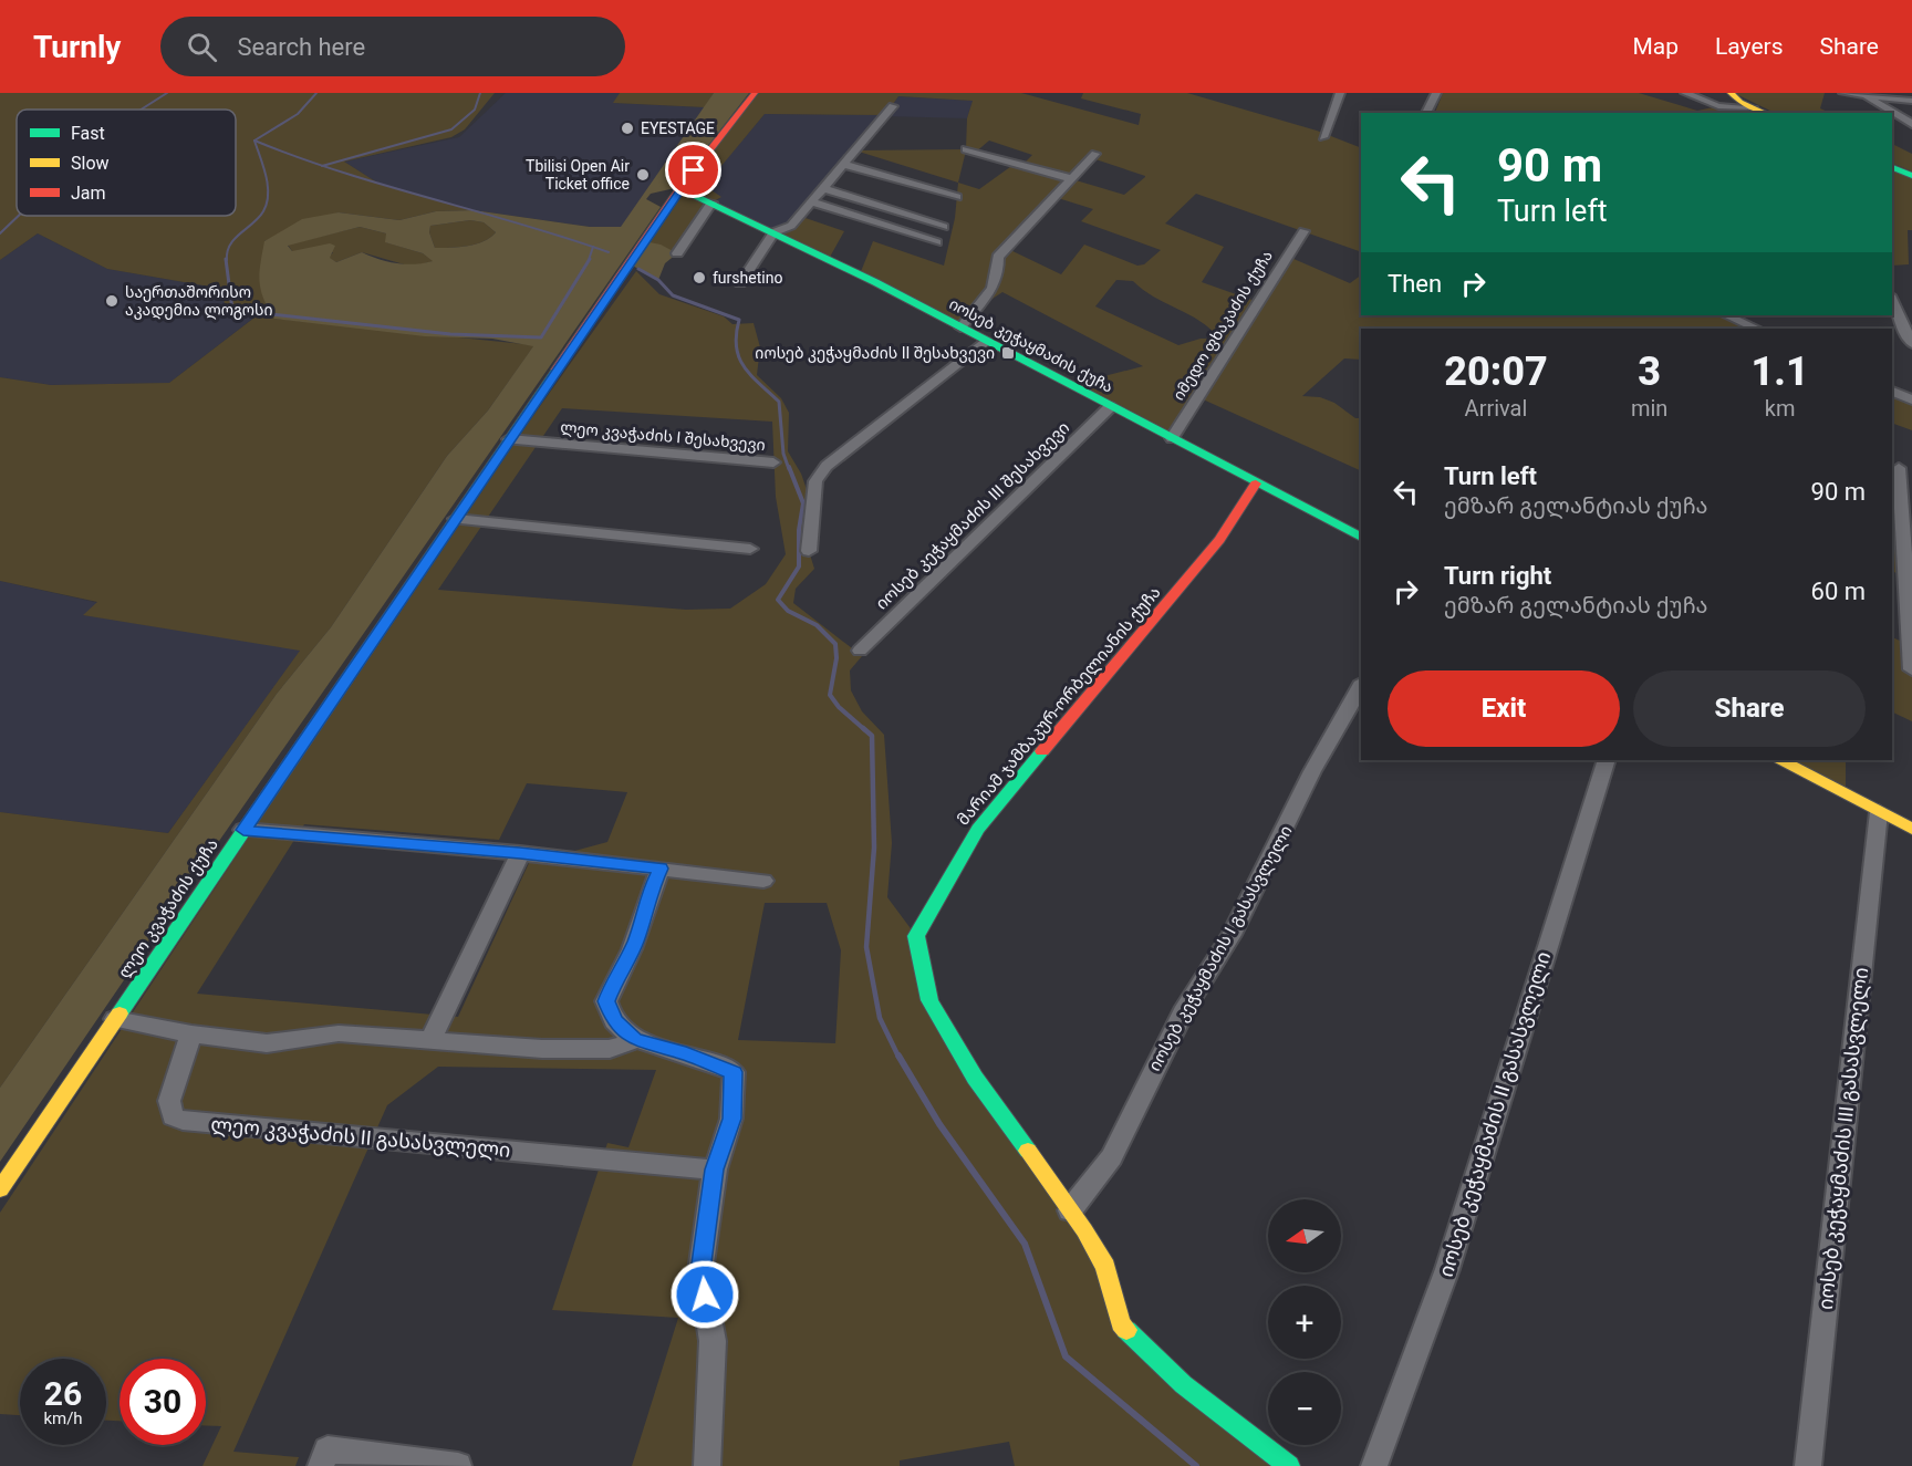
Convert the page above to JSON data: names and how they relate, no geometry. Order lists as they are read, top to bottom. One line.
{"streets":{"street":["იმედო ფხაკაძის ქუჩა","იოსებ კეჭაყმაძის ქუჩა","ლეო კვაჭაძის I შესახვევი","იოსებ კეჭაყმაძის III შესახვევი","მარიამ ჯამბაკურ-ორბელიანის ქუჩა","ლეო კვაჭაძის ქუჩა","იოსებ კეჭაყმაძის I გასასვლელი","იოსებ კეჭაყმაძის II გასასვლელი","ლეო კვაჭაძის II გასასვლელი","იოსებ კეჭაყმაძის III გასასვლელი"]},"crossings":[["იმედო ფხაკაძის ქუჩა","იოსებ კეჭაყმაძის ქუჩა"],["იოსებ კეჭაყმაძის ქუჩა","იოსებ კეჭაყმაძის III შესახვევი"],["იოსებ კეჭაყმაძის ქუჩა","მარიამ ჯამბაკურ-ორბელიანის ქუჩა"],["იოსებ კეჭაყმაძის ქუჩა","ლეო კვაჭაძის ქუჩა"],["ლეო კვაჭაძის I შესახვევი","ლეო კვაჭაძის ქუჩა"],["მარიამ ჯამბაკურ-ორბელიანის ქუჩა","იოსებ კეჭაყმაძის I გასასვლელი"]],"places":{"other":["EYESTAGE","Tbilisi Open Air Ticket office","furshetino","საერთაშორისო აკადემია ლოგოსი"],"transit":["იოსებ კეჭაყმაძის II შესახვევი"]},"legend":["Fast","Slow","Jam"],"north":"left","page":{"header":"Turnly","search":"Search here","nav":["Map","Layers","Share"],"turn":["90 m","Turn left"],"then":"Then","eta":["20:07","Arrival","3","min","1.1","km"],"list":[{"name":"Turn left","note":"ემზარ გელანტიას ქუჩა","value":"90 m"},{"name":"Turn right","note":"ემზარ გელანტიას ქუჩა","value":"60 m"}],"buttons":["Exit","Share"],"map_buttons":["+","−"],"speed":"26 km/h","limit":"30"}}
